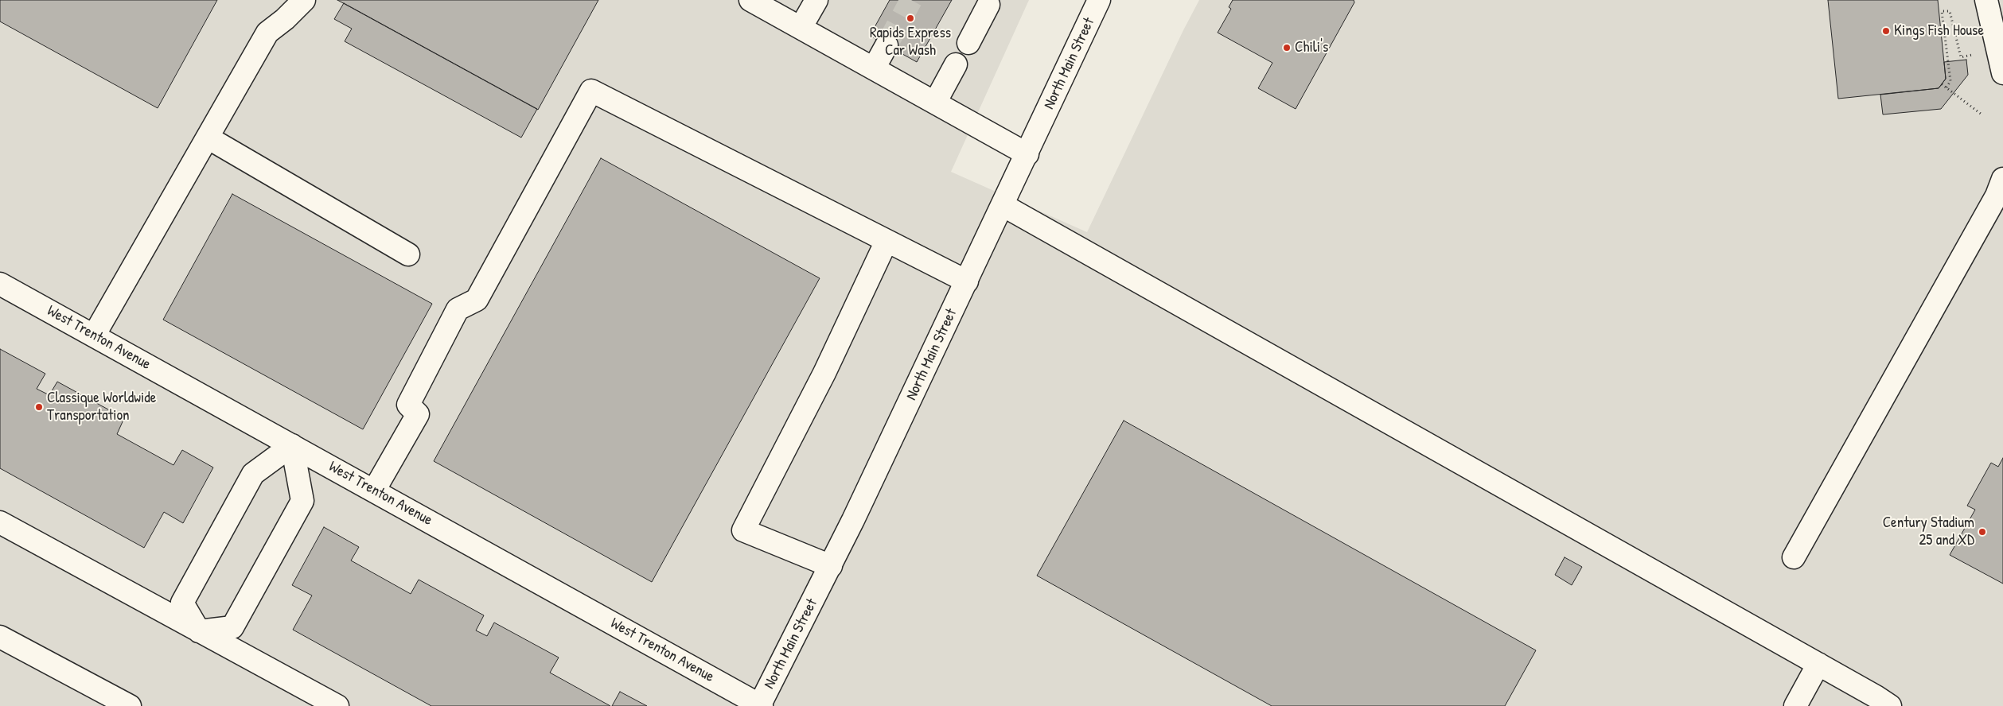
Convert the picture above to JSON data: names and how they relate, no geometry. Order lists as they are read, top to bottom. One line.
{"streets":{"street":["North Main Street","West Trenton Avenue"]},"crossings":[["North Main Street","West Trenton Avenue"]],"places":["Rapids Express Car Wash","Kings Fish House","Chili's","Classique Worldwide Transportation","Century Stadium 25 and XD"]}
